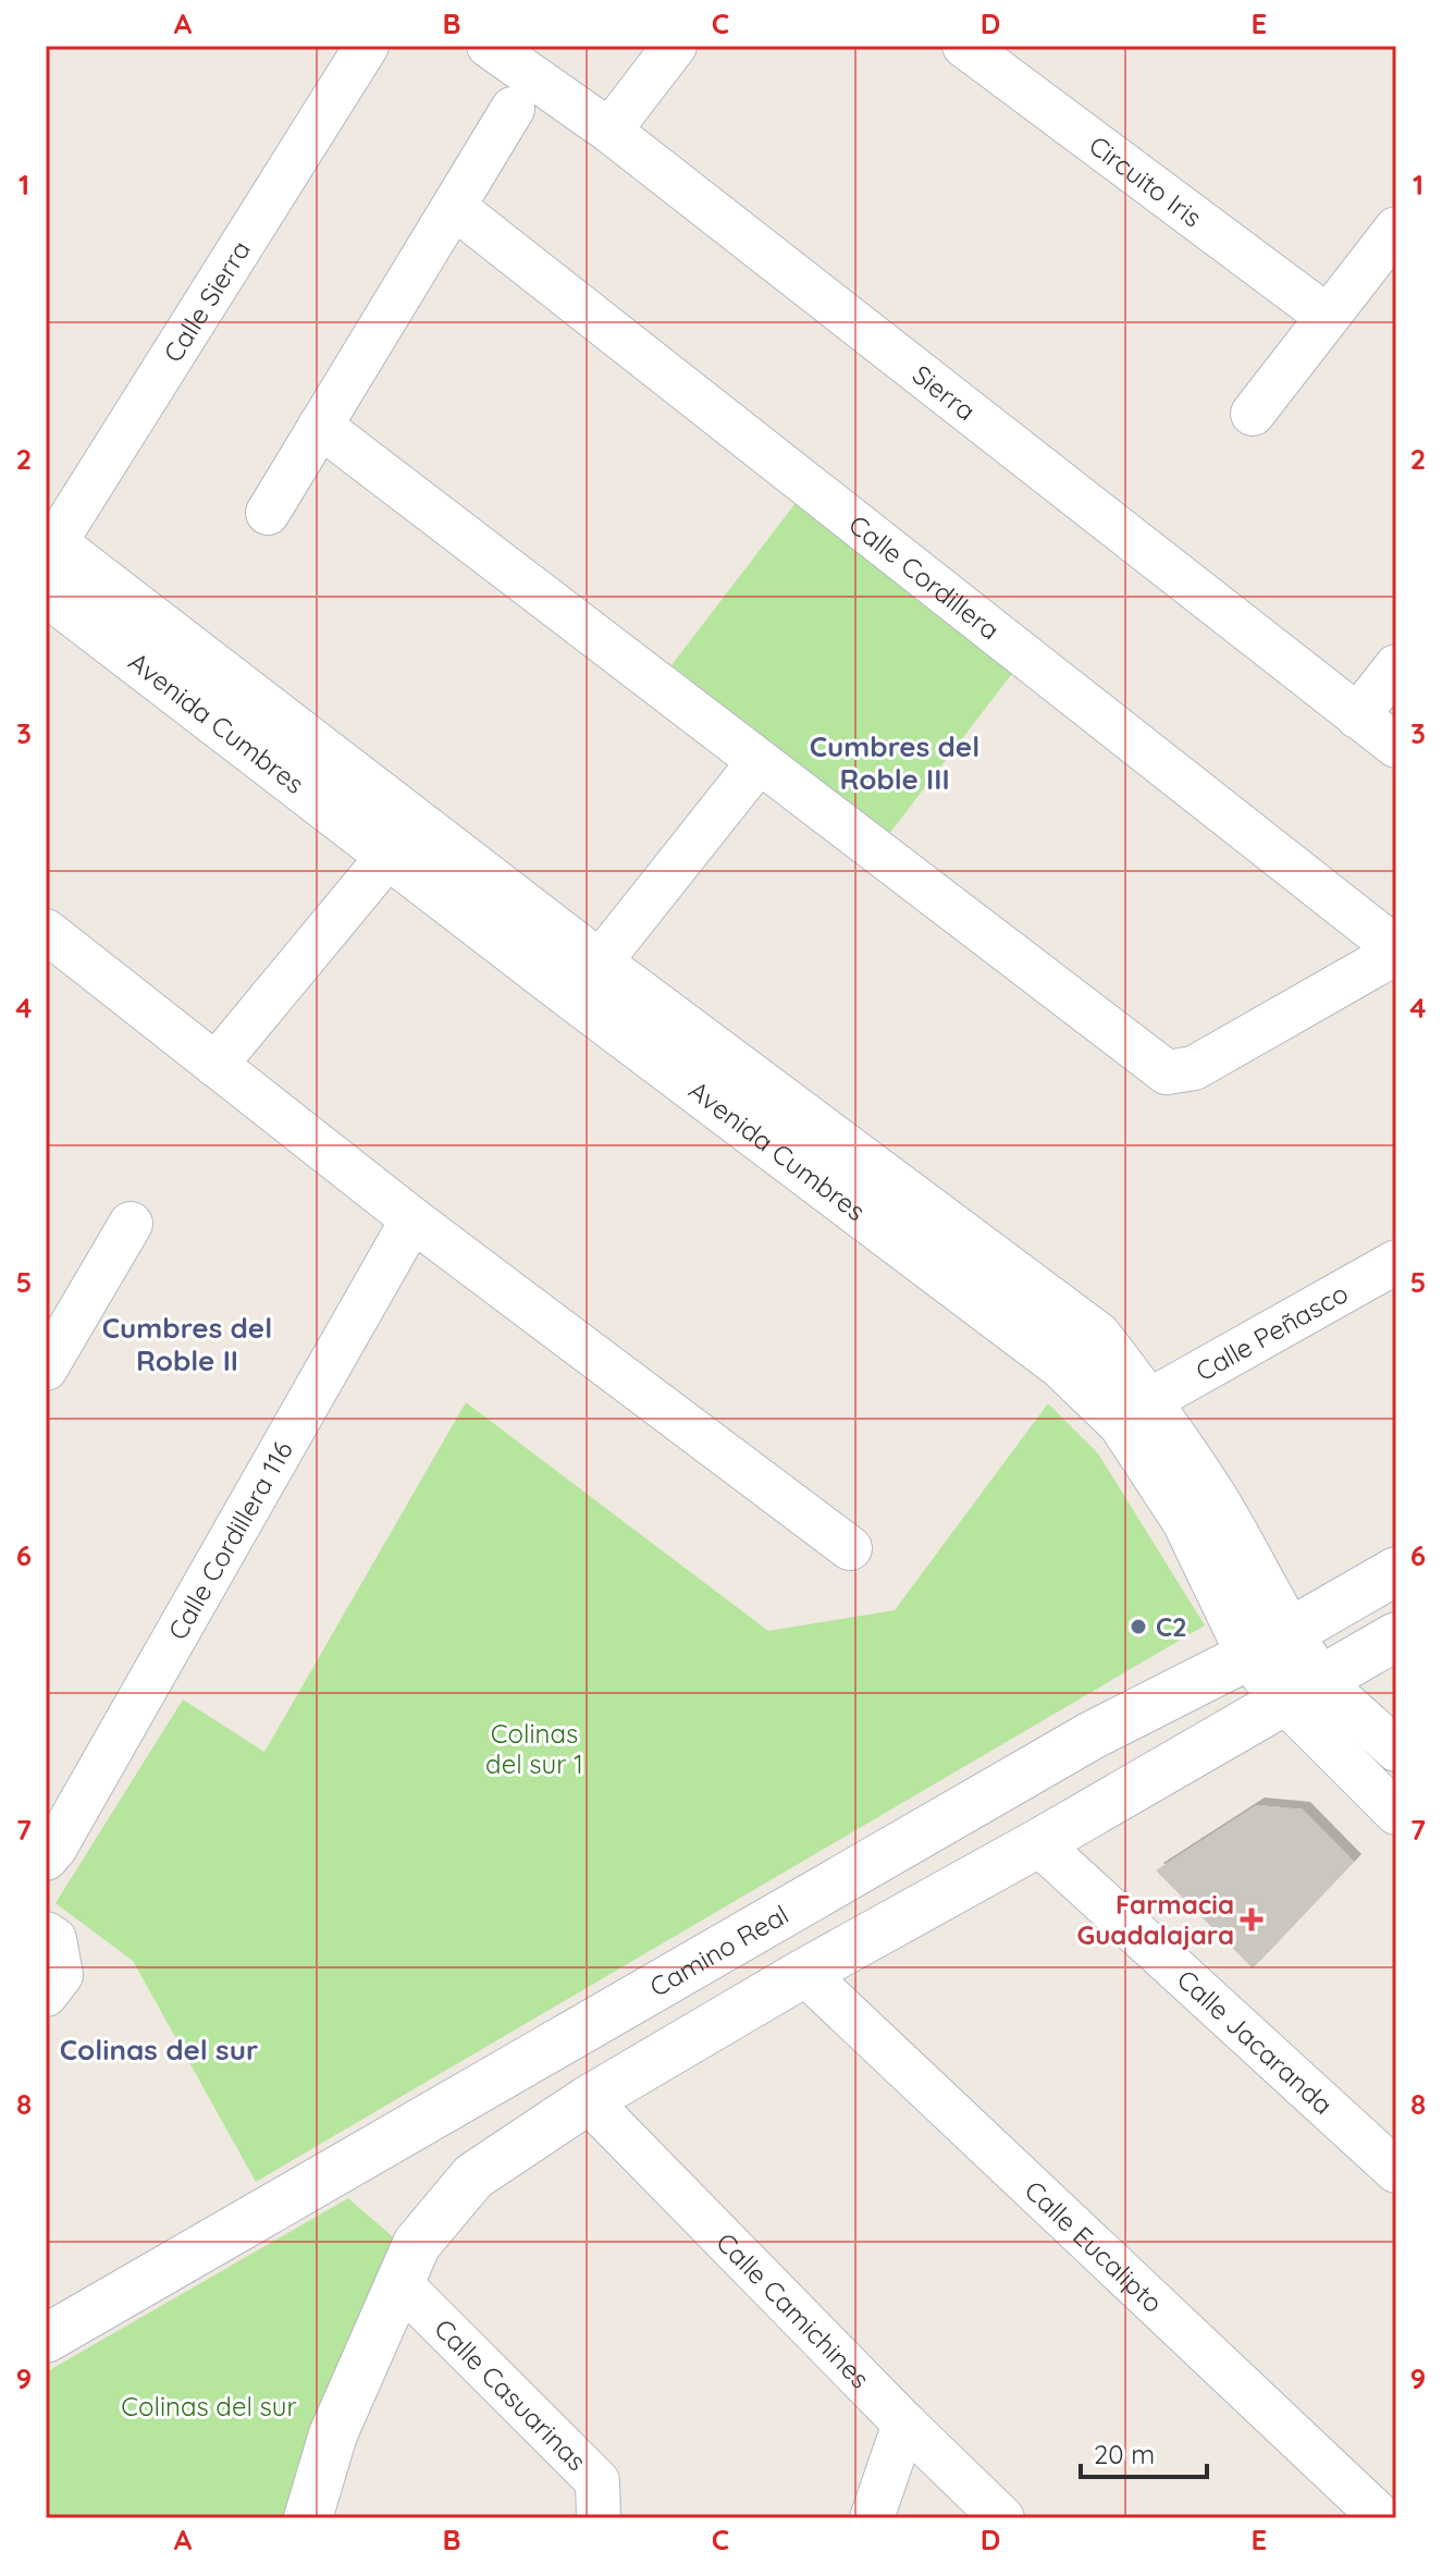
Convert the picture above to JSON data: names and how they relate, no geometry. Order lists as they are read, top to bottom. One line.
{"streets":{"street":["Circuito Iris","Calle Sierra","Sierra","Calle Cordillera","Avenida Cumbres","Calle Peñasco","Calle Cordillera 116","Camino Real","Calle Jacaranda","Calle Eucalipto","Calle Camichines","Calle Casuarinas"]},"crossings":[["Calle Sierra","Avenida Cumbres"],["Avenida Cumbres","Calle Peñasco"],["Avenida Cumbres","Camino Real"]],"districts":["Cumbres del Roble III","Cumbres del Roble II","Colinas del sur"],"parks":["Colinas del sur 1","Colinas del sur"],"places":{"other":["C2"],"health":["Farmacia Guadalajara"]},"scale_bar":"20 m","grid":{"columns":["A","B","C","D","E"],"rows":["1","2","3","4","5","6","7","8","9"]}}
